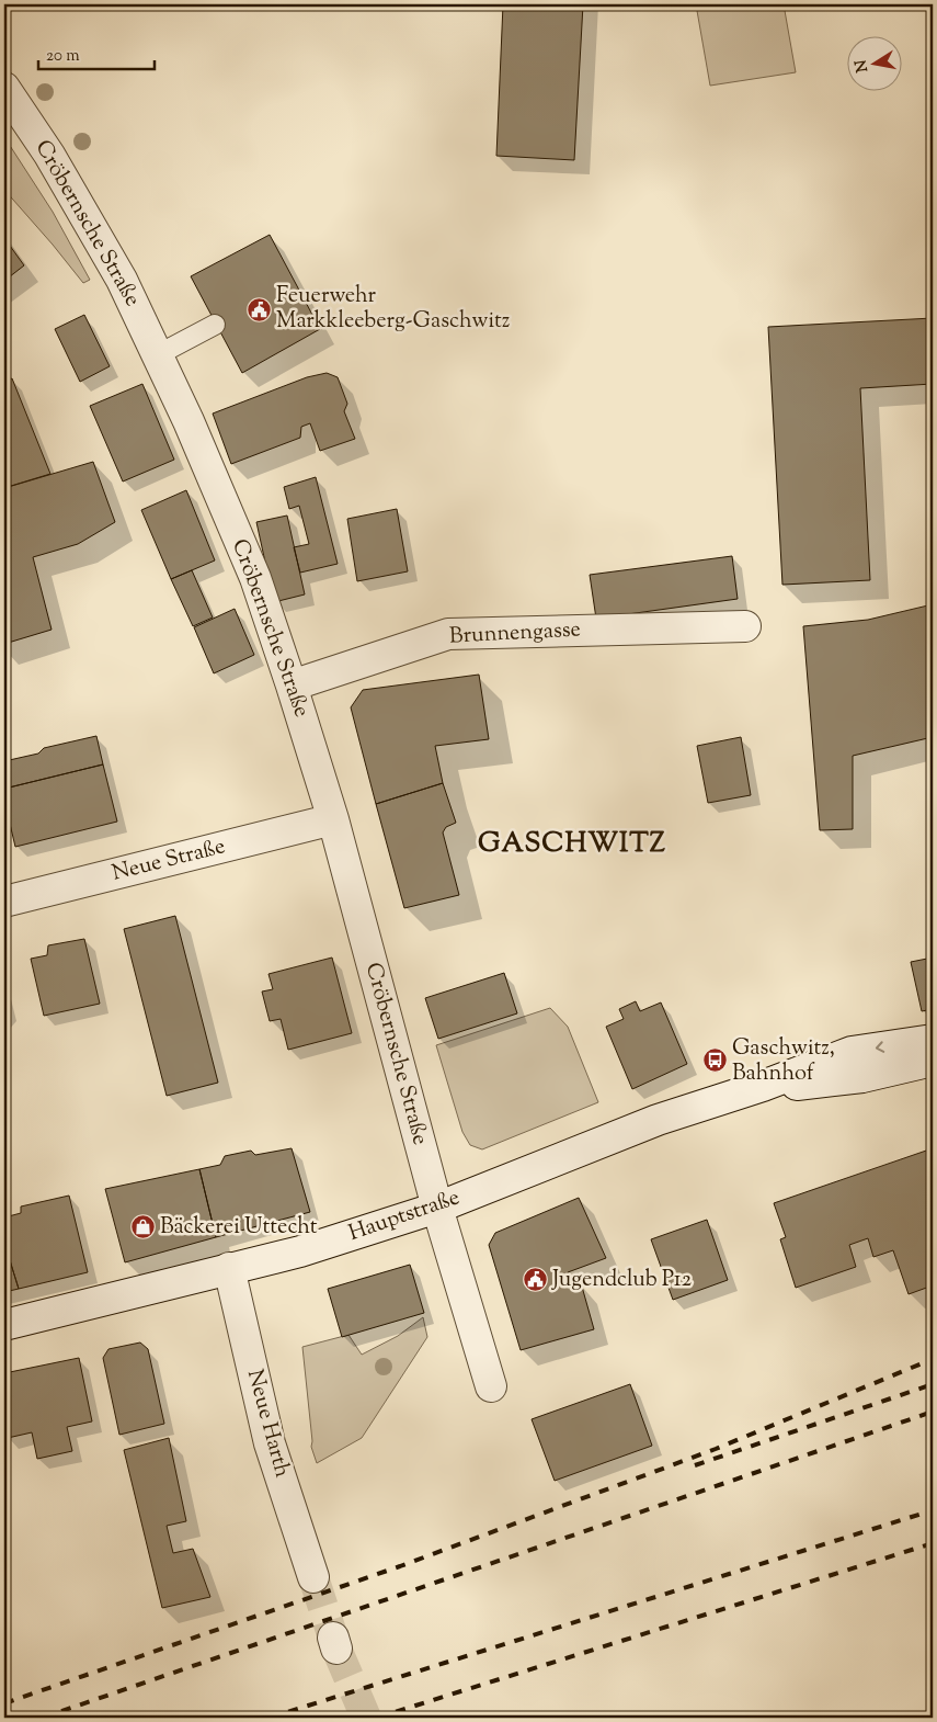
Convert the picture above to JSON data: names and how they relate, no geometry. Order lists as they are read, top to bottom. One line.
{"streets":{"street":["Cröbernsche Straße","Brunnengasse","Neue Straße","Hauptstraße","Neue Harth"]},"crossings":[["Cröbernsche Straße","Brunnengasse"],["Cröbernsche Straße","Neue Straße"],["Cröbernsche Straße","Hauptstraße"],["Hauptstraße","Neue Harth"]],"districts":["GASCHWITZ"],"places":{"public building":["Feuerwehr Markkleeberg-Gaschwitz","Jugendclub P12"],"bus stop":["Gaschwitz, Bahnhof"],"shop":["Bäckerei Uttecht"]},"scale_bar":"20 m","north":"left"}
